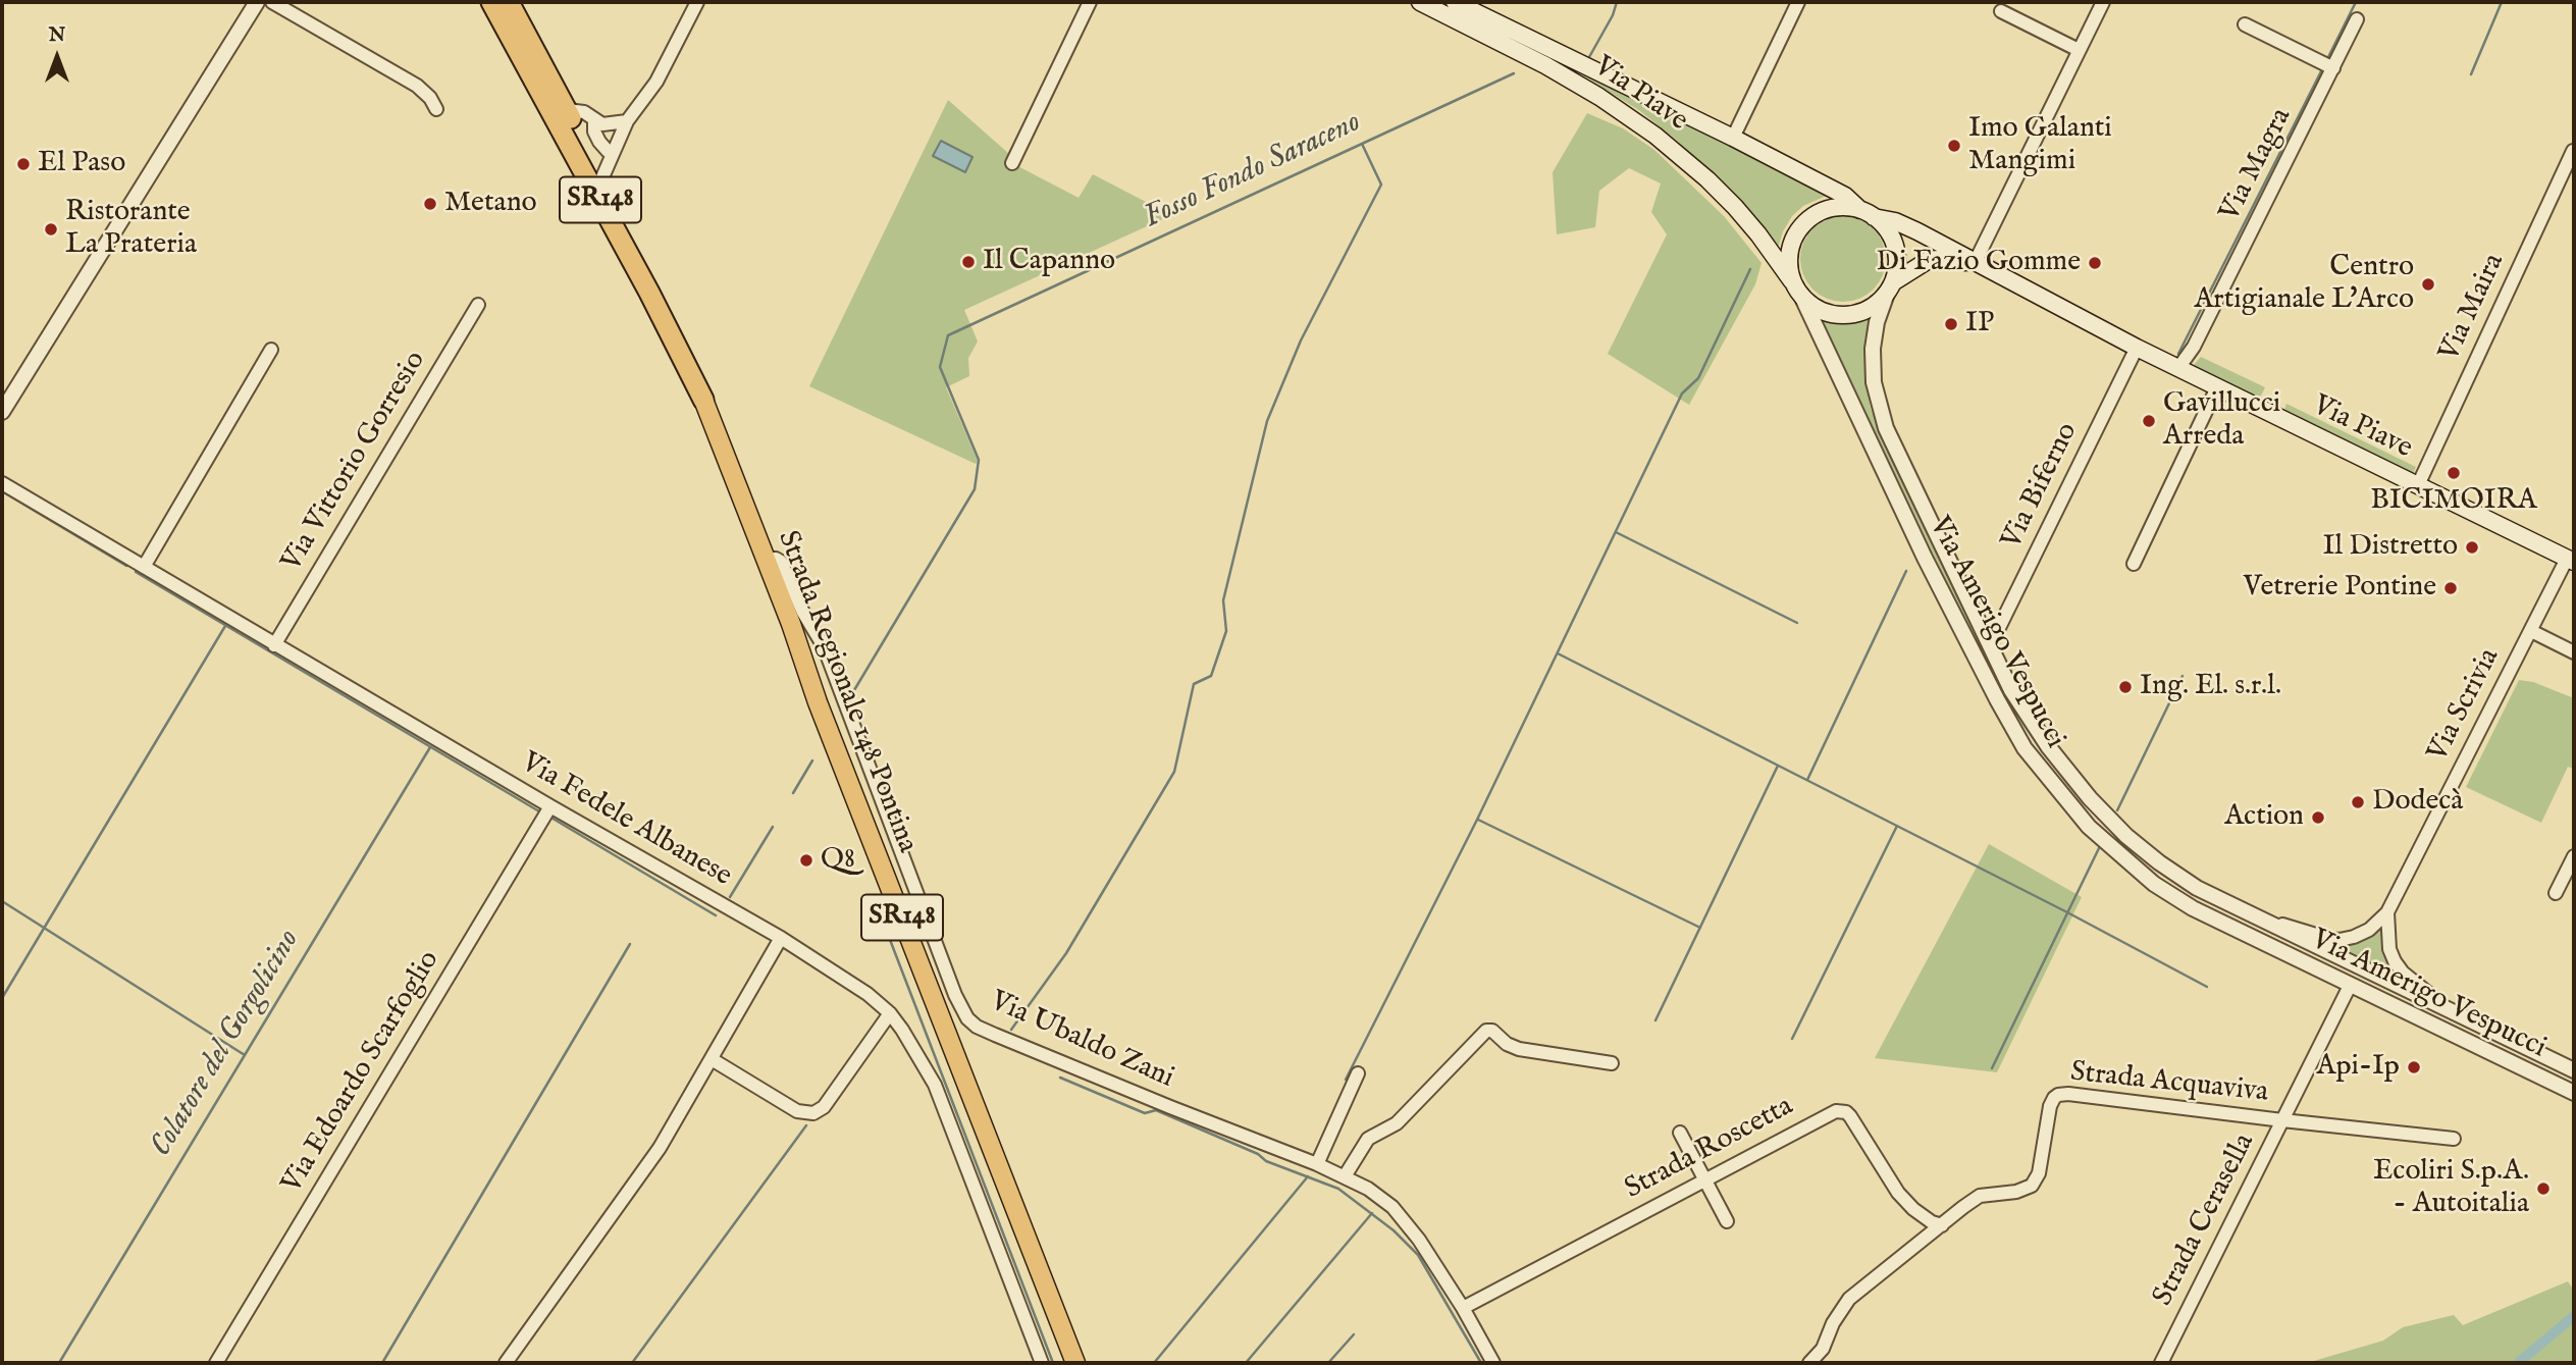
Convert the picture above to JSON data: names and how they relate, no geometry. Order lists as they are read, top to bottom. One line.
{"streets":{"highway":["SR148","Strada Regionale 148 Pontina"],"main road":["Via Piave"],"street":["Via Magra","Via Maira","Via Vittorio Gorresio","Via Biferno","Via Amerigo Vespucci","Via Scrivia","Via Fedele Albanese","Via Ubaldo Zani","Via Edoardo Scarfoglio","Strada Acquaviva","Strada Roscetta","Strada Cerasella"]},"crossings":[["Via Piave","Via Magra"],["Via Piave","Via Maira"],["Via Piave","Via Biferno"],["Via Piave","Via Amerigo Vespucci"],["Via Piave","Via Scrivia"],["Via Vittorio Gorresio","Via Fedele Albanese"],["Via Biferno","Via Amerigo Vespucci"],["Via Amerigo Vespucci","Via Scrivia"],["Via Amerigo Vespucci","Strada Cerasella"],["Strada Regionale 148 Pontina","Via Ubaldo Zani"],["Via Fedele Albanese","Via Edoardo Scarfoglio"],["Via Ubaldo Zani","Strada Roscetta"],["Strada Acquaviva","Strada Roscetta"],["Strada Acquaviva","Strada Cerasella"]],"water":["Fosso Fondo Saraceno","Colatore del Gorgolicino"],"places":["Imo Galanti Mangimi","El Paso","Metano","Ristorante La Prateria","Il Capanno","Di Fazio Gomme","Centro Artigianale L'Arco","IP","Gavillucci Arreda","BICIMOIRA","Il Distretto","Vetrerie Pontine","Ing. El. s.r.l.","Dodecà","Action","Q8","Api-Ip","Ecoliri S.p.A. - Autoitalia"],"north":"top"}
